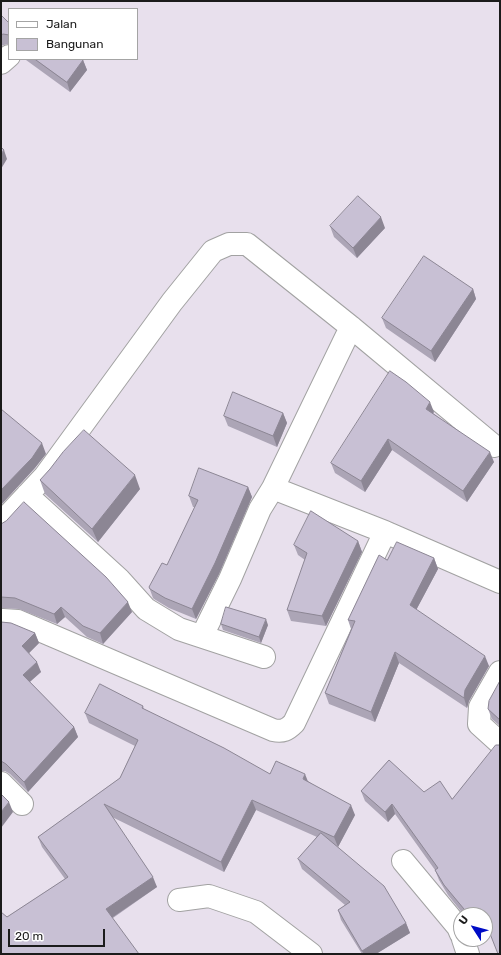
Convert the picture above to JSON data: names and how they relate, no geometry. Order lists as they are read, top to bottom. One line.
{"legend":["Jalan","Bangunan"],"scale_bar":"20 m","north":"top left"}
